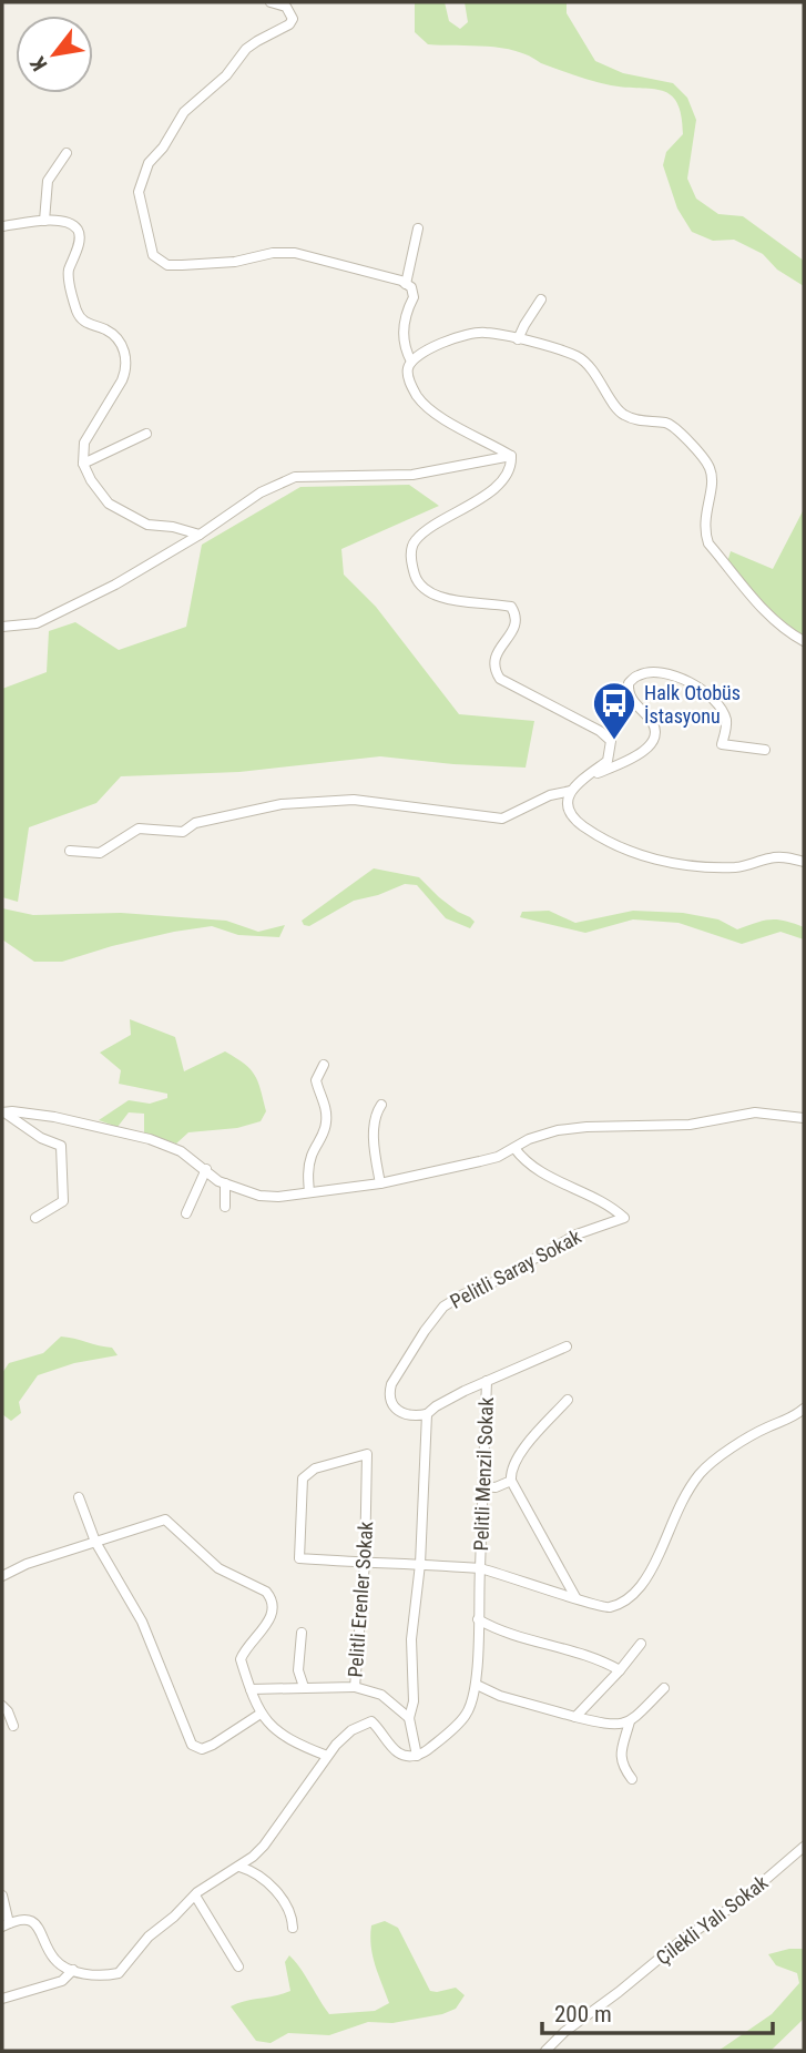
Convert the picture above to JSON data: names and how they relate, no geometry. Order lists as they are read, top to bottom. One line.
{"streets":{"street":["Pelitli Saray Sokak","Pelitli Menzil Sokak","Pelitli Erenler Sokak","Çilekli Yalı Sokak"]},"places":{"bus stop":["Halk Otobüs İstasyonu"]},"scale_bar":"200 m","north":"bottom left"}
